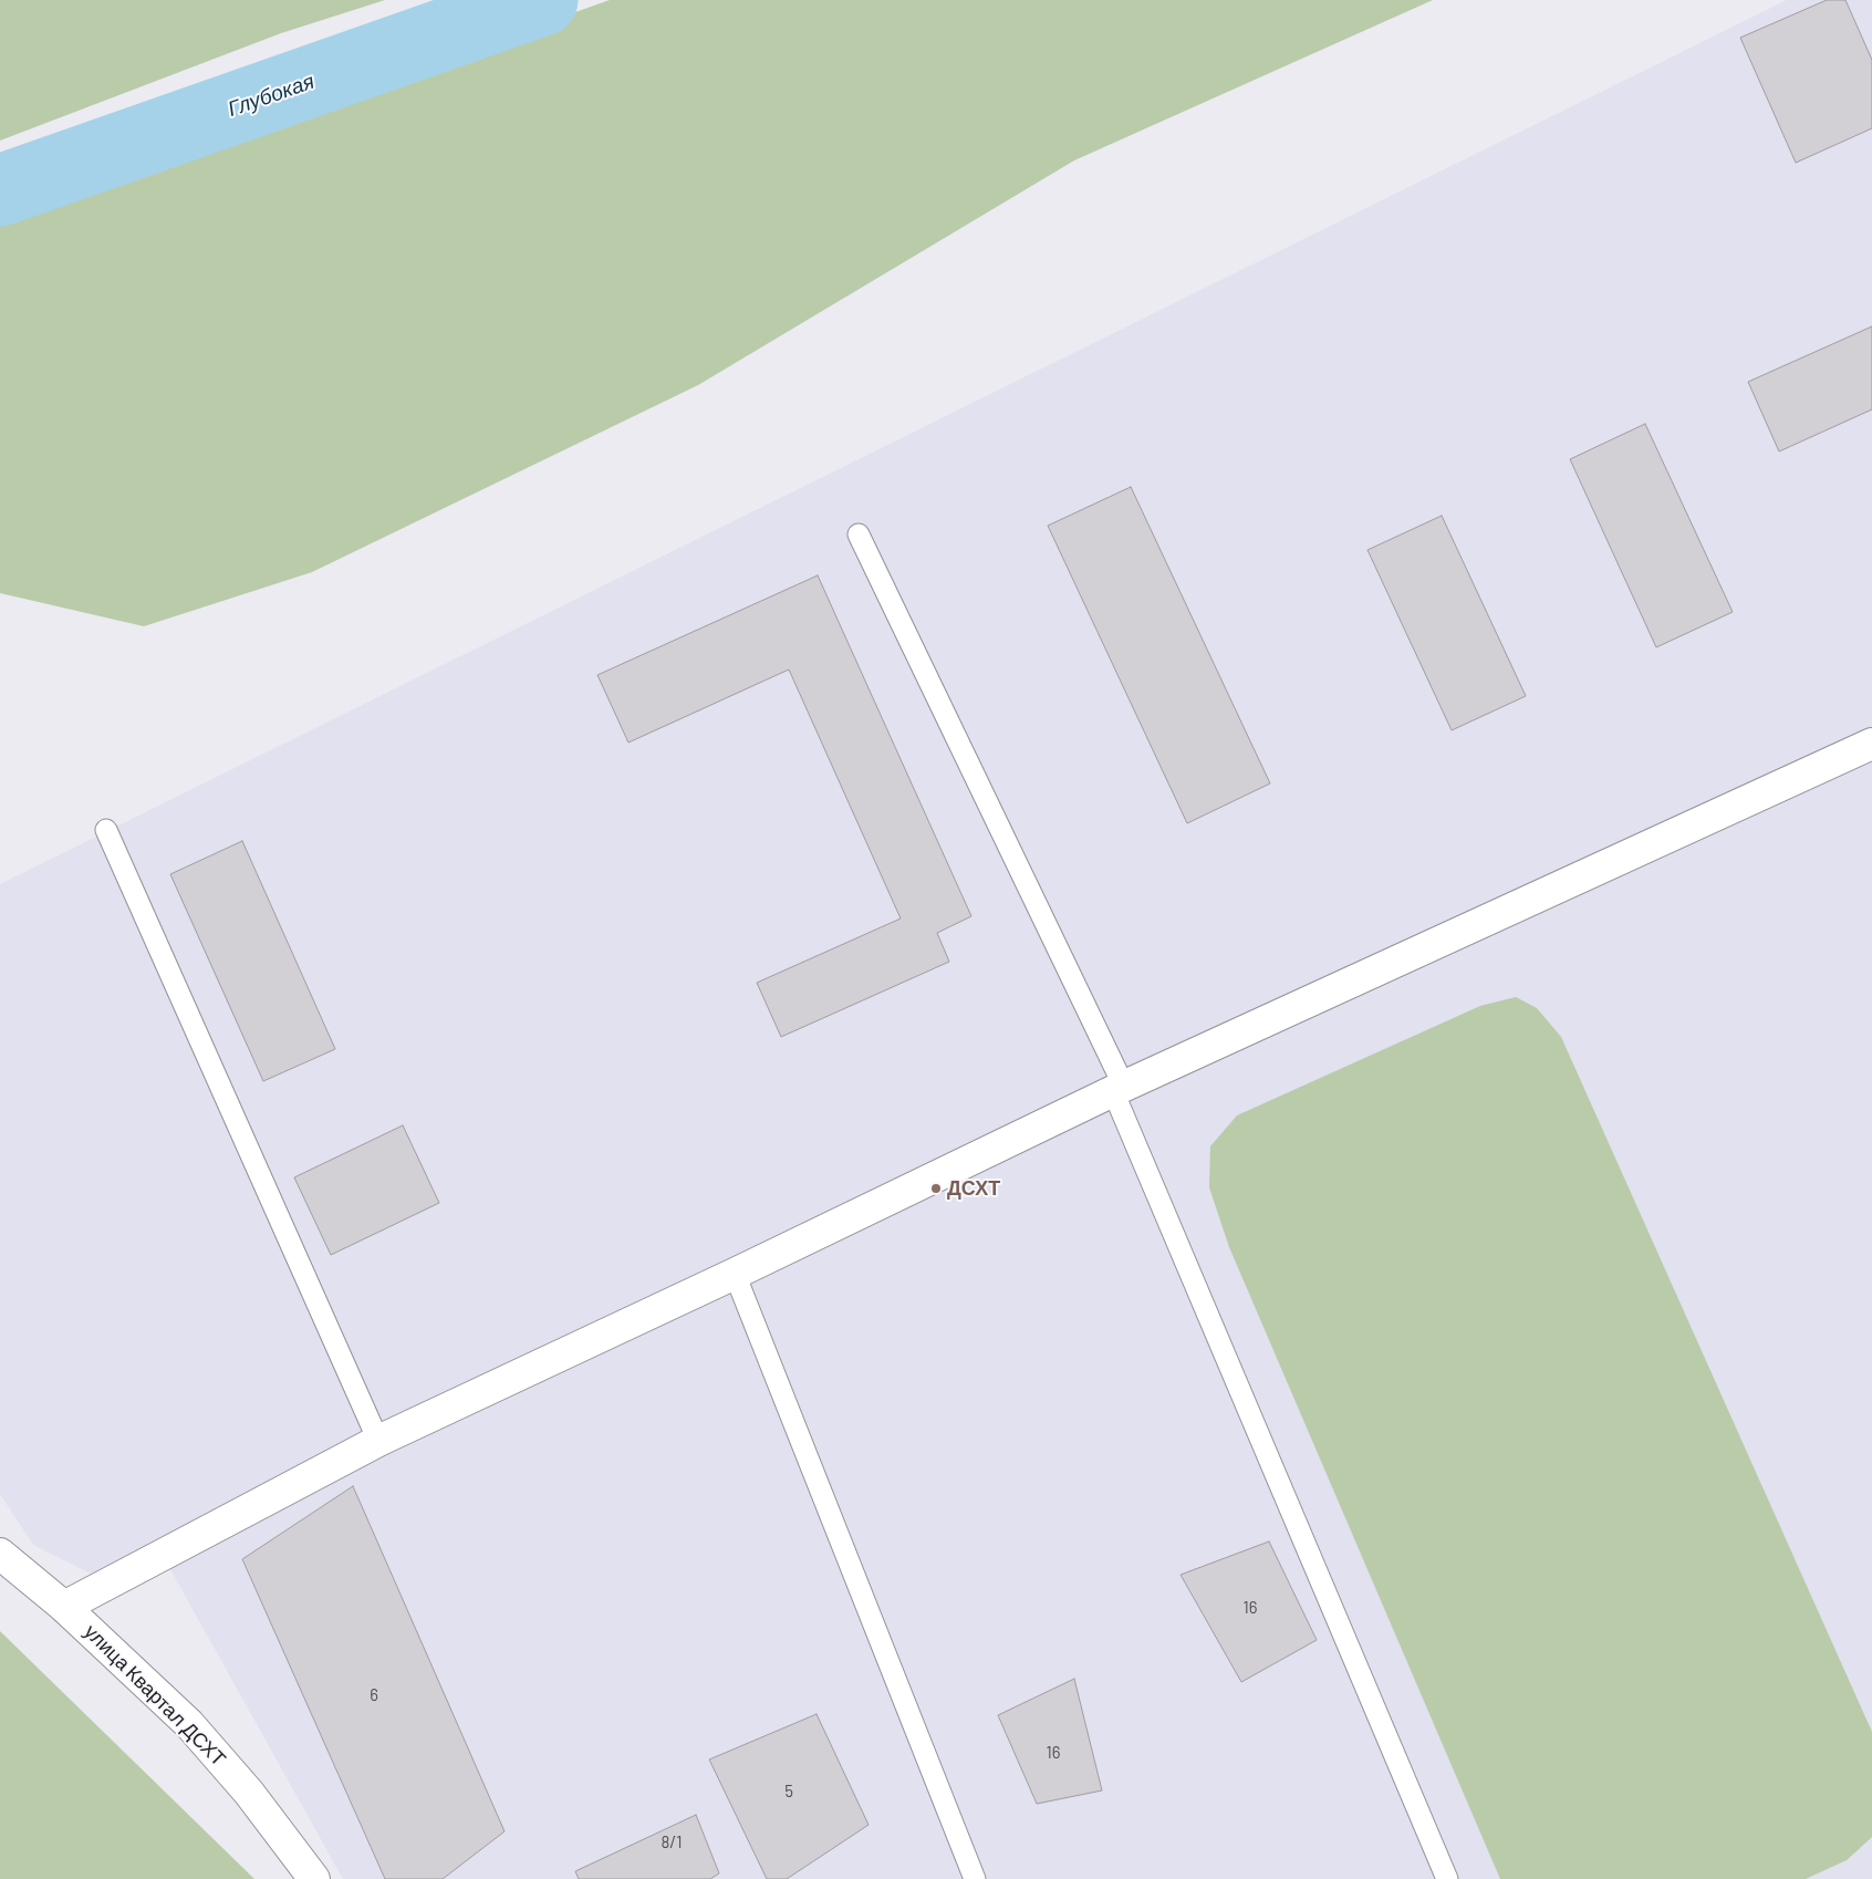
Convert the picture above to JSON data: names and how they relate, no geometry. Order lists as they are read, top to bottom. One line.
{"streets":{"street":["улица Квартал ДСХТ"]},"water":["Глубокая"],"places":["ДСХТ"],"house_numbers":["16","6","16","5","8/1"]}
